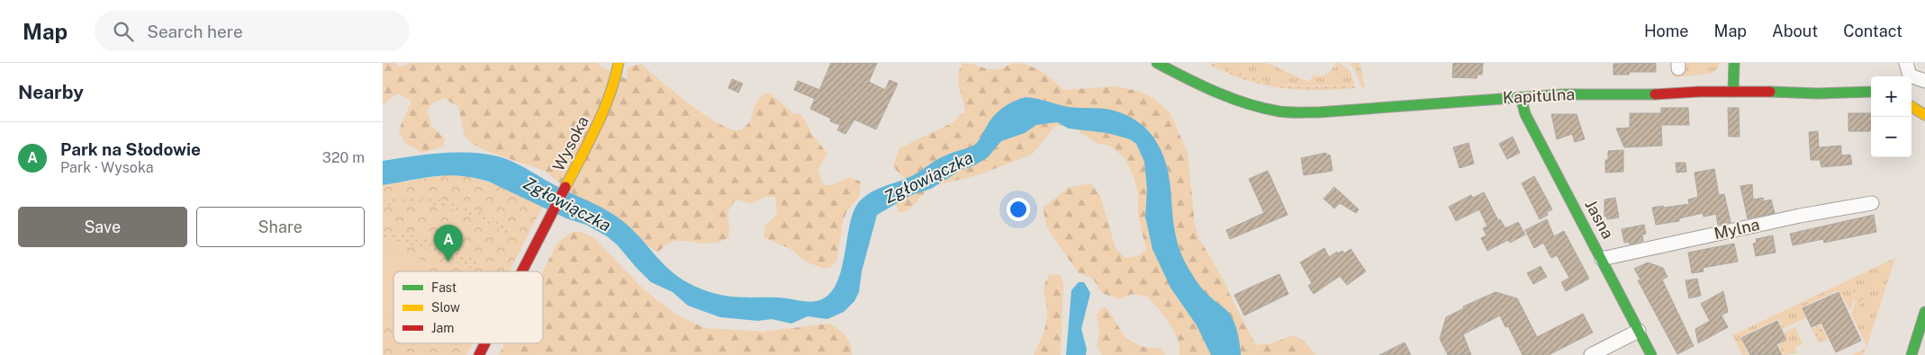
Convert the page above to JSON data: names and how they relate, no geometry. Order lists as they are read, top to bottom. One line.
{"streets":{"street":["Kapitulna","Wysoka","Jasna","Mylna"]},"crossings":[["Kapitulna","Jasna"],["Jasna","Mylna"]],"water":["Zgłowiączka"],"legend":["Fast","Slow","Jam"],"page":{"header":"Map","search":"Search here","nav":["Home","Map","About","Contact"],"heading":"Nearby","map_buttons":["+","−"],"list":[{"mark":"A","name":"Park na Słodowie","note":"Park · Wysoka","value":"320 m"}],"buttons":["Save","Share"],"pins":"A"}}
